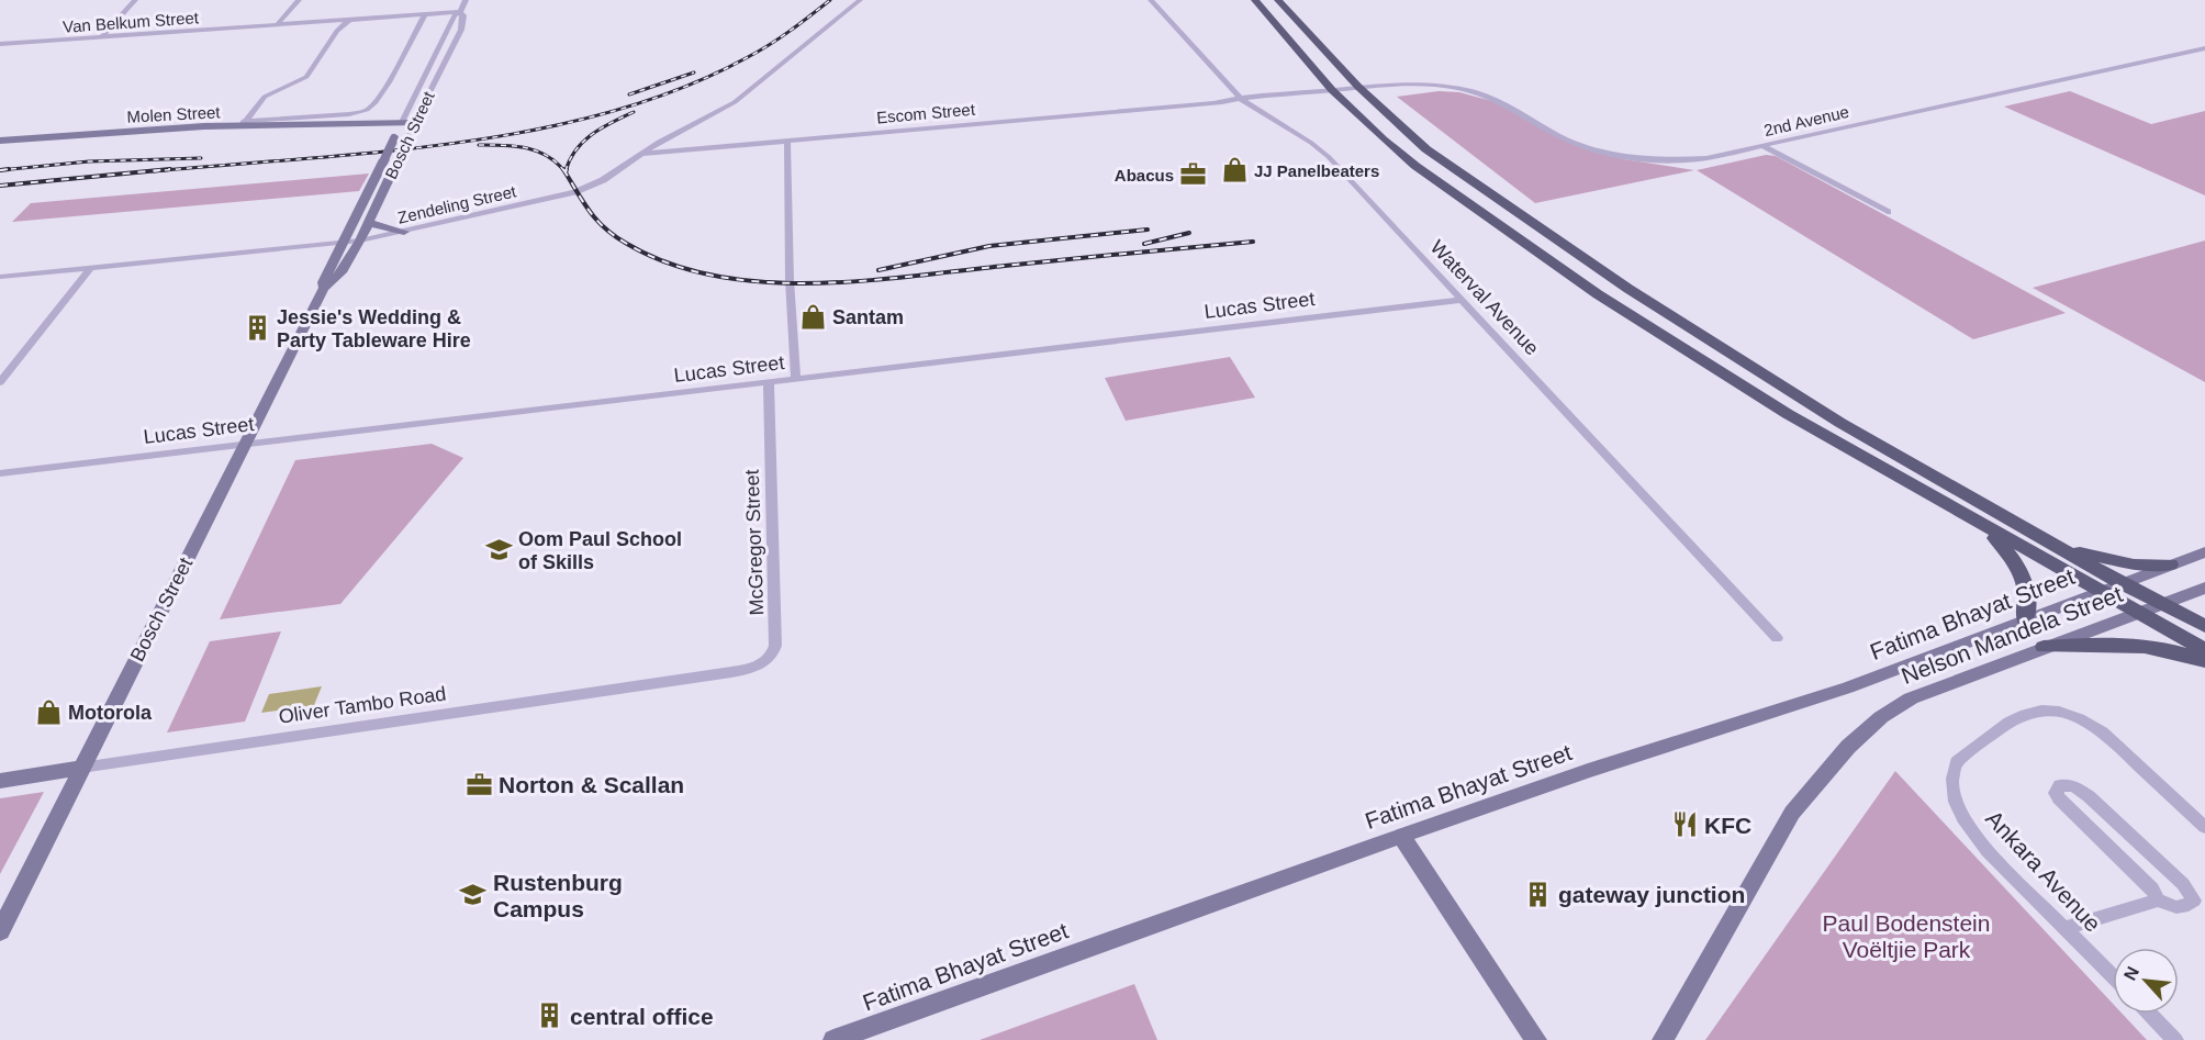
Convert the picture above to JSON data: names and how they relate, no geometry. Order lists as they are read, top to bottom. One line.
{"streets":{"street":["Van Belkum Street","Escom Street","Molen Street","2nd Avenue","Bosch Street","Zendeling Street","Waterval Avenue","Lucas Street","McGregor Street","Fatima Bhayat Street","Nelson Mandela Street","Oliver Tambo Road","Ankara Avenue"]},"crossings":[["Van Belkum Street","Bosch Street"],["Escom Street","2nd Avenue"],["Escom Street","Zendeling Street"],["Escom Street","Waterval Avenue"],["Bosch Street","Zendeling Street"],["Bosch Street","Lucas Street"],["Bosch Street","Oliver Tambo Road"],["Waterval Avenue","Lucas Street"],["Lucas Street","McGregor Street"],["McGregor Street","Oliver Tambo Road"]],"parks":["Paul Bodenstein Voëltjie Park"],"places":{"shop":["JJ Panelbeaters","Santam","Motorola"],"office":["Abacus","Norton & Scallan"],"building":["Jessie's Wedding & Party Tableware Hire","gateway junction","central office"],"school or university":["Oom Paul School of Skills","Rustenburg Campus"],"restaurant":["KFC"]},"north":"top left"}
